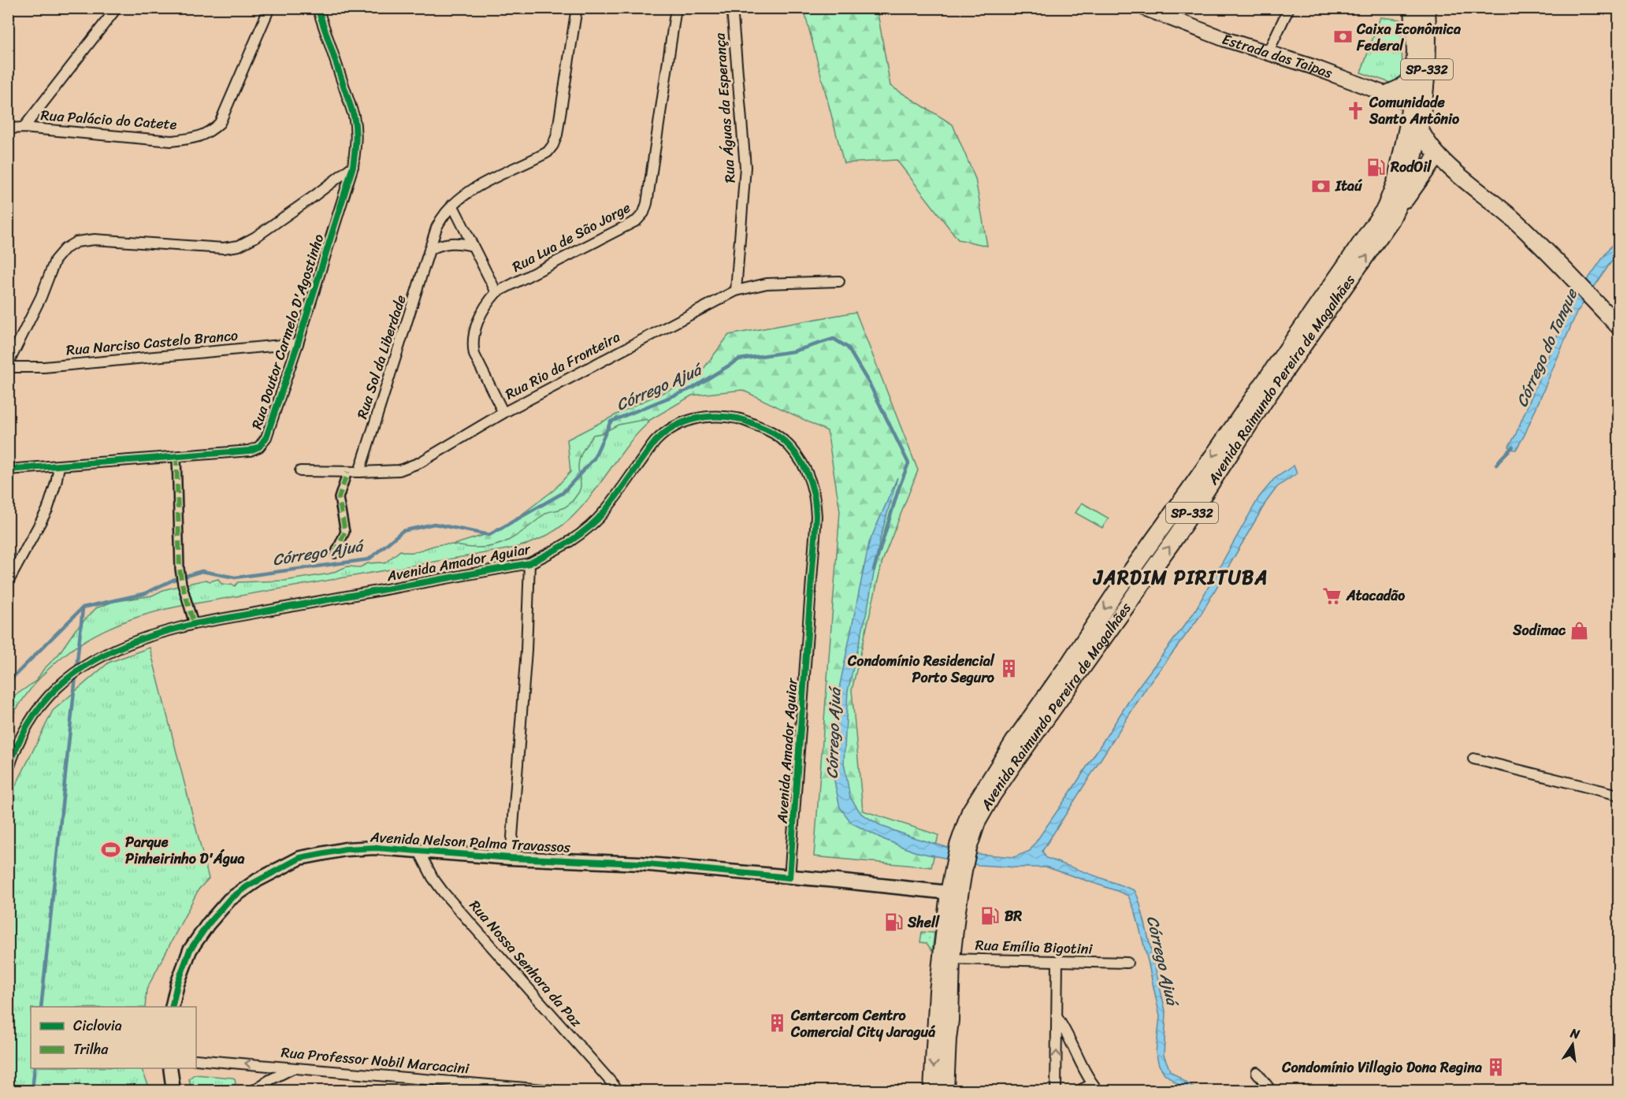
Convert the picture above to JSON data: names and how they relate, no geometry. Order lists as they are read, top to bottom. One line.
{"streets":{"main road":["Estrada das Taipas","SP-332","Avenida Raimundo Pereira de Magalhães"],"street":["Rua Águas da Esperança","Rua Palácio do Catete","Rua Lua de São Jorge","Rua Doutor Carmelo D'Agostinho","Rua Narciso Castelo Branco","Rua Sol da Liberdade","Rua Rio da Fronteira","Avenida Amador Aguiar","Avenida Nelson Palma Travassos","Rua Emília Bigotini","Rua Nossa Senhora da Paz","Rua Professor Nobil Marcacini"]},"crossings":[["Estrada das Taipas","Avenida Raimundo Pereira de Magalhães"],["Rua Águas da Esperança","Rua Rio da Fronteira"],["Rua Lua de São Jorge","Rua Rio da Fronteira"],["Rua Doutor Carmelo D'Agostinho","Rua Narciso Castelo Branco"],["Rua Sol da Liberdade","Rua Rio da Fronteira"],["Avenida Raimundo Pereira de Magalhães","Avenida Nelson Palma Travassos"],["Avenida Raimundo Pereira de Magalhães","Rua Emília Bigotini"],["Avenida Amador Aguiar","Avenida Nelson Palma Travassos"],["Avenida Nelson Palma Travassos","Rua Nossa Senhora da Paz"]],"districts":["JARDIM PIRITUBA"],"water":["Córrego do Tanque","Córrego Ajuá"],"places":{"bank":["Caixa Econômica Federal","Itaú"],"church":["Comunidade Santo Antônio"],"fuel station":["RodOil","BR","Shell"],"supermarket":["Atacadão"],"shop":["Sodimac"],"building":["Condomínio Residencial Porto Seguro","Centercom Centro Comercial City Jaraguá","Condomínio Villagio Dona Regina"],"sports":["Parque Pinheirinho D'Água"]},"legend":["Ciclovia","Trilha"],"north":"top"}
